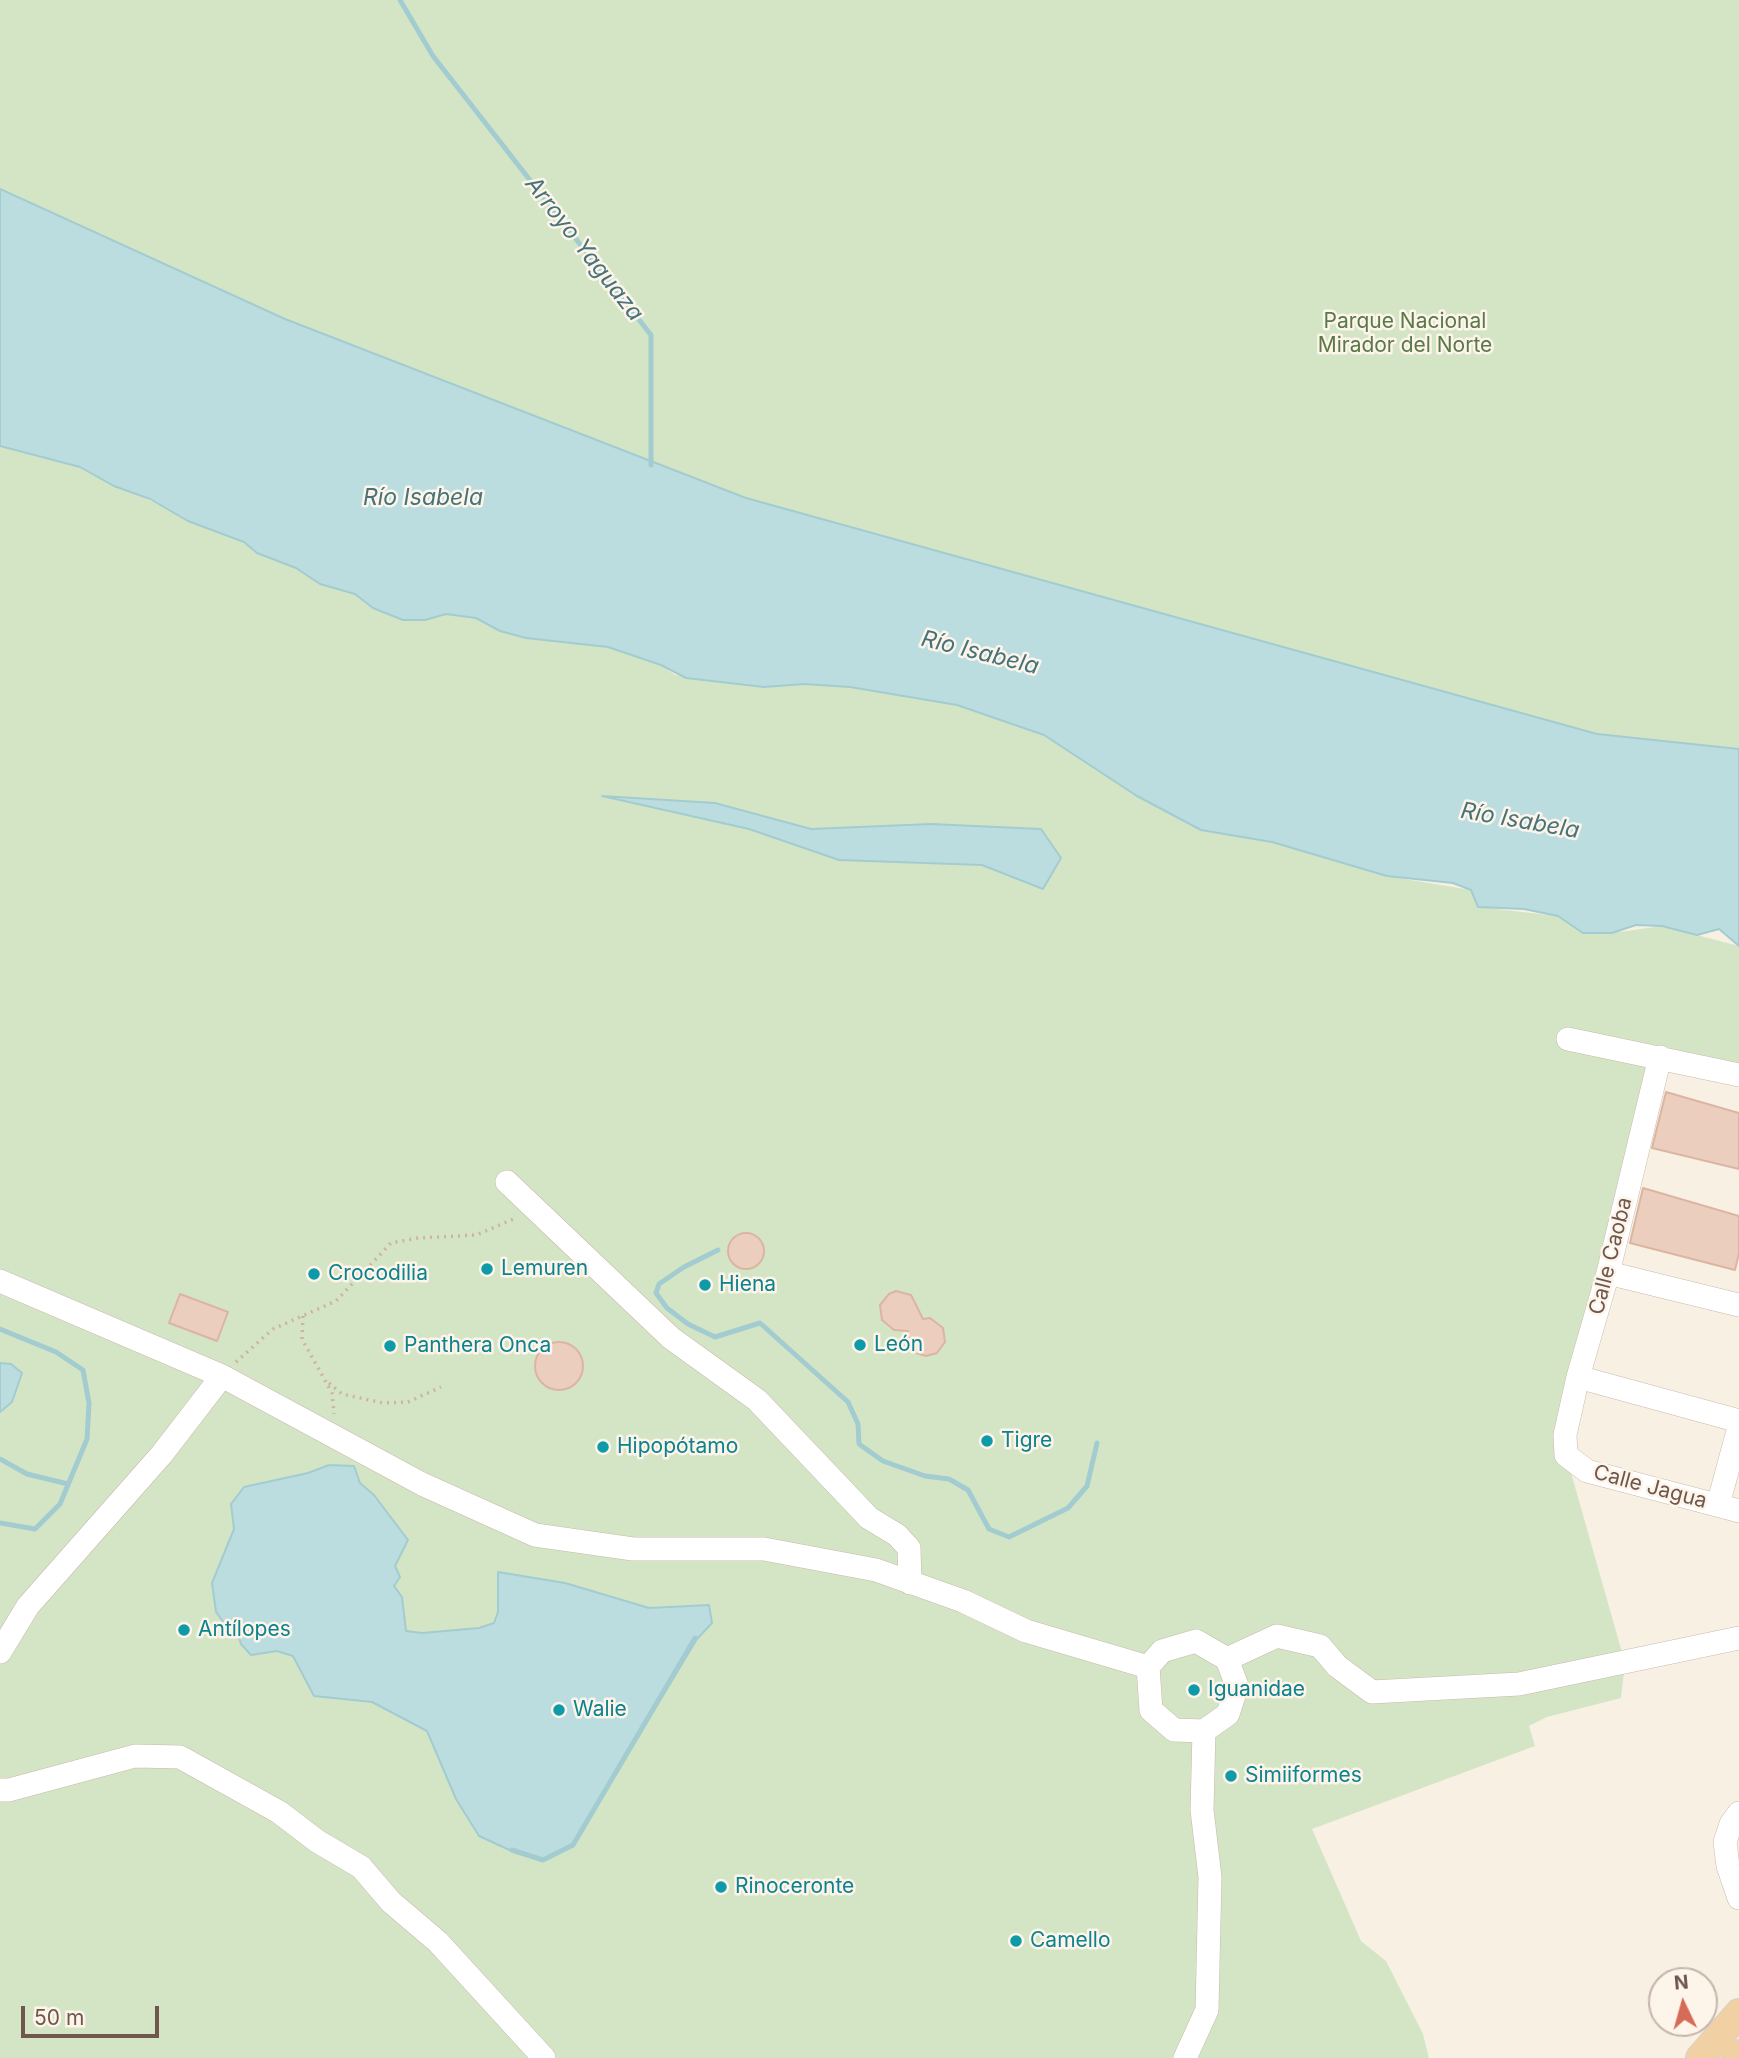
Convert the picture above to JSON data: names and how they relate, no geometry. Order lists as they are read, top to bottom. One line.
{"streets":{"street":["Calle Caoba","Calle Jagua"]},"crossings":[["Calle Caoba","Calle Jagua"]],"water":["Arroyo Yaguaza","Río Isabela"],"parks":["Parque Nacional Mirador del Norte"],"places":["Lemuren","Crocodilia","Hiena","León","Panthera Onca","Tigre","Hipopótamo","Antílopes","Iguanidae","Walie","Simiiformes","Rinoceronte","Camello"],"scale_bar":"50 m","north":"top"}
